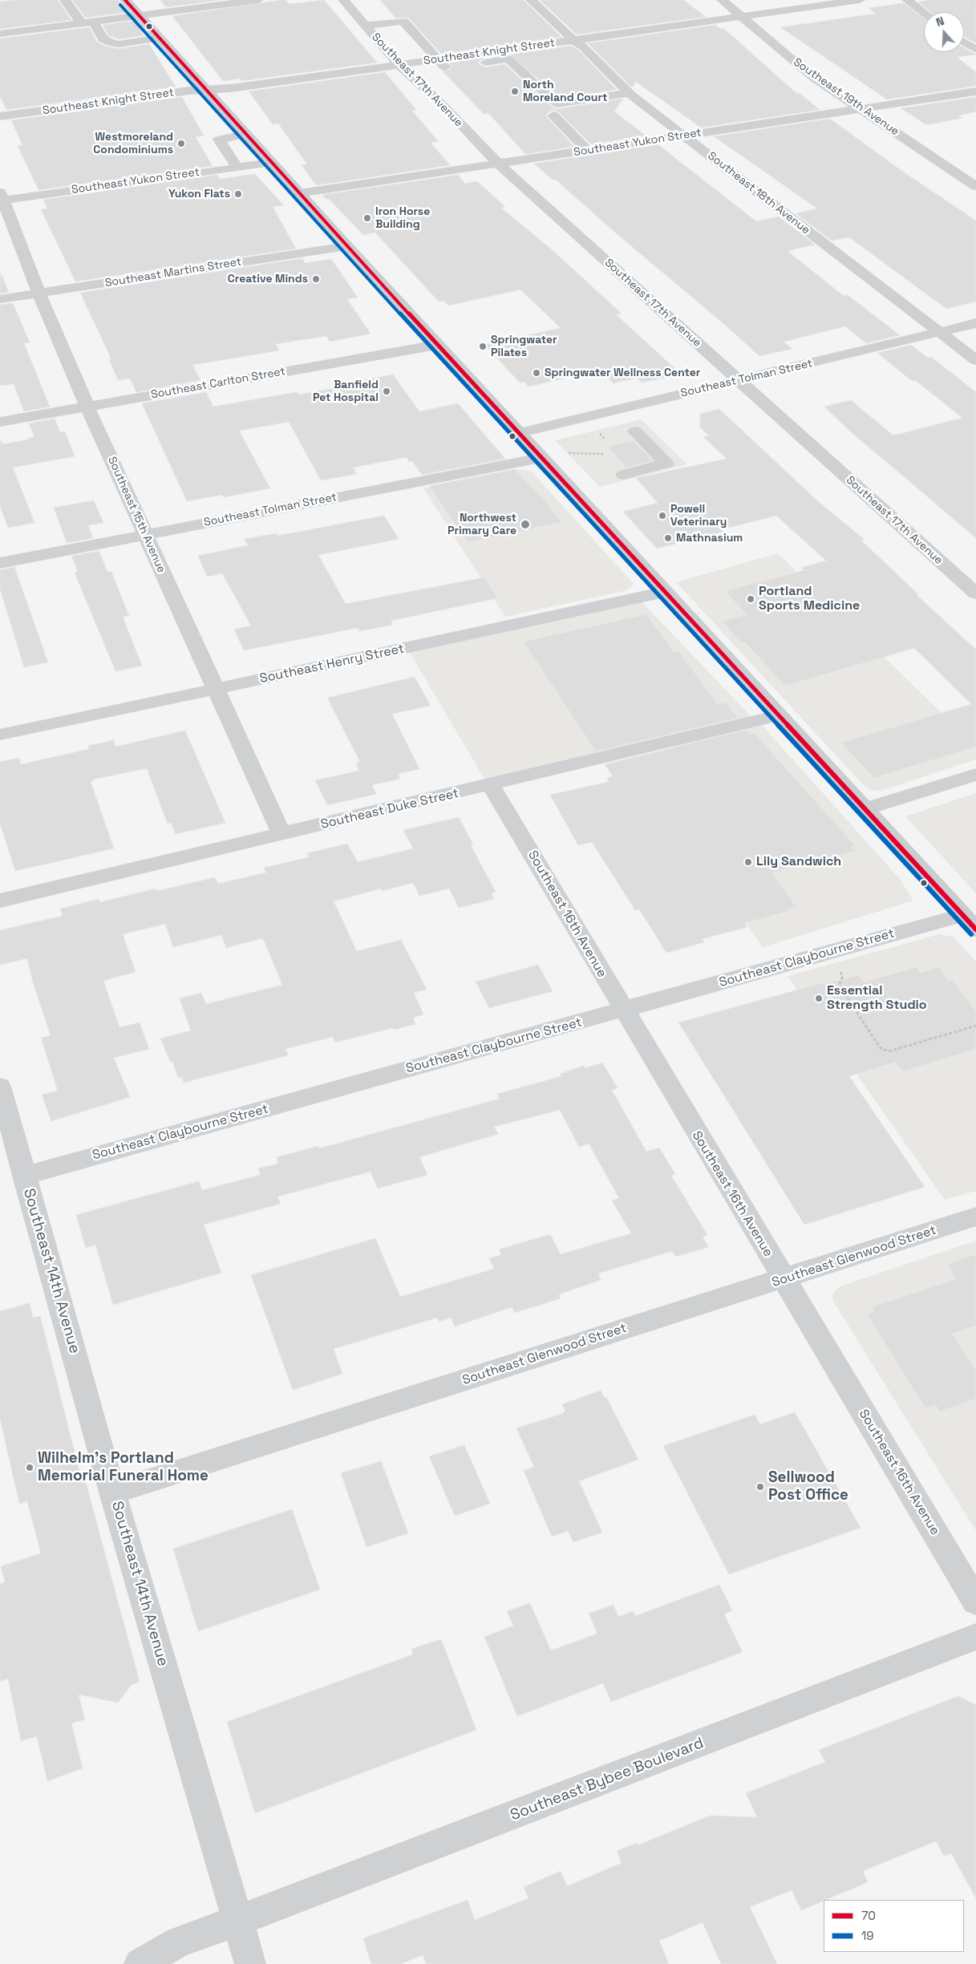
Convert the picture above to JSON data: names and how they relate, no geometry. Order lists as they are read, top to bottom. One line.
{"streets":{"street":["Southeast Knight Street","Southeast 17th Avenue","Southeast 19th Avenue","Southeast Yukon Street","Southeast 18th Avenue","Southeast Martins Street","Southeast Tolman Street","Southeast Carlton Street","Southeast 15th Avenue","Southeast Henry Street","Southeast Duke Street","Southeast 16th Avenue","Southeast Claybourne Street","Southeast Glenwood Street","Southeast 14th Avenue","Southeast Bybee Boulevard"]},"crossings":[["Southeast Knight Street","Southeast 17th Avenue"],["Southeast Knight Street","Southeast 19th Avenue"],["Southeast Knight Street","Southeast 18th Avenue"],["Southeast 17th Avenue","Southeast Yukon Street"],["Southeast 17th Avenue","Southeast Tolman Street"],["Southeast 19th Avenue","Southeast Yukon Street"],["Southeast Yukon Street","Southeast 18th Avenue"],["Southeast Yukon Street","Southeast 15th Avenue"],["Southeast 18th Avenue","Southeast Tolman Street"],["Southeast Martins Street","Southeast 15th Avenue"],["Southeast Tolman Street","Southeast 15th Avenue"],["Southeast Carlton Street","Southeast 15th Avenue"],["Southeast 15th Avenue","Southeast Henry Street"],["Southeast 15th Avenue","Southeast Duke Street"],["Southeast Duke Street","Southeast 16th Avenue"],["Southeast 16th Avenue","Southeast Claybourne Street"],["Southeast 16th Avenue","Southeast Glenwood Street"],["Southeast Claybourne Street","Southeast 14th Avenue"],["Southeast Glenwood Street","Southeast 14th Avenue"],["Southeast 14th Avenue","Southeast Bybee Boulevard"]],"places":["North Moreland Court","Westmoreland Condominiums","Yukon Flats","Iron Horse Building","Creative Minds","Springwater Pilates","Springwater Wellness Center","Banfield Pet Hospital","Powell Veterinary","Northwest Primary Care","Mathnasium","Portland Sports Medicine","Lily Sandwich","Essential Strength Studio","Wilhelm's Portland Memorial Funeral Home","Sellwood Post Office"],"lines":["transit line 70","transit line 19"],"legend":["70","19"],"north":"top"}
